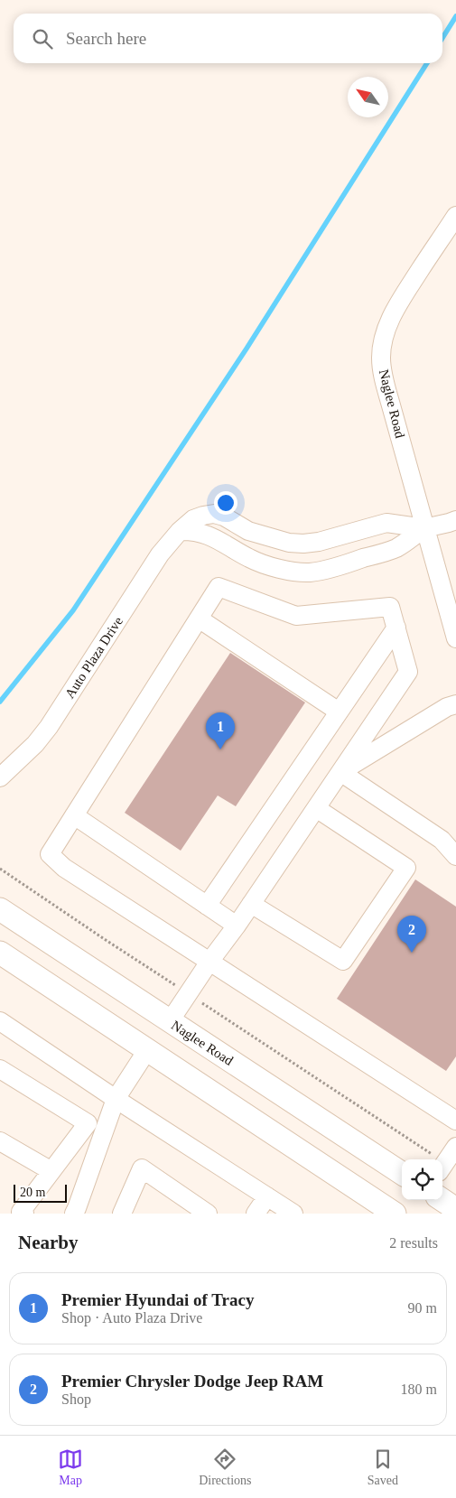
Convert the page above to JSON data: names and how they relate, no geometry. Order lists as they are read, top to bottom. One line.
{"streets":{"main road":["Naglee Road"],"street":["Auto Plaza Drive"]},"crossings":[["Naglee Road","Auto Plaza Drive"]],"scale_bar":"20 m","north":"top left","page":{"search":"Search here","pins":["1","2"],"scale":"20 m","heading":["Nearby","2 results"],"list":[{"mark":"1","name":"Premier Hyundai of Tracy","note":"Shop · Auto Plaza Drive","value":"90 m"},{"mark":"2","name":"Premier Chrysler Dodge Jeep RAM","note":"Shop","value":"180 m"}],"nav":["Map","Directions","Saved"]}}
